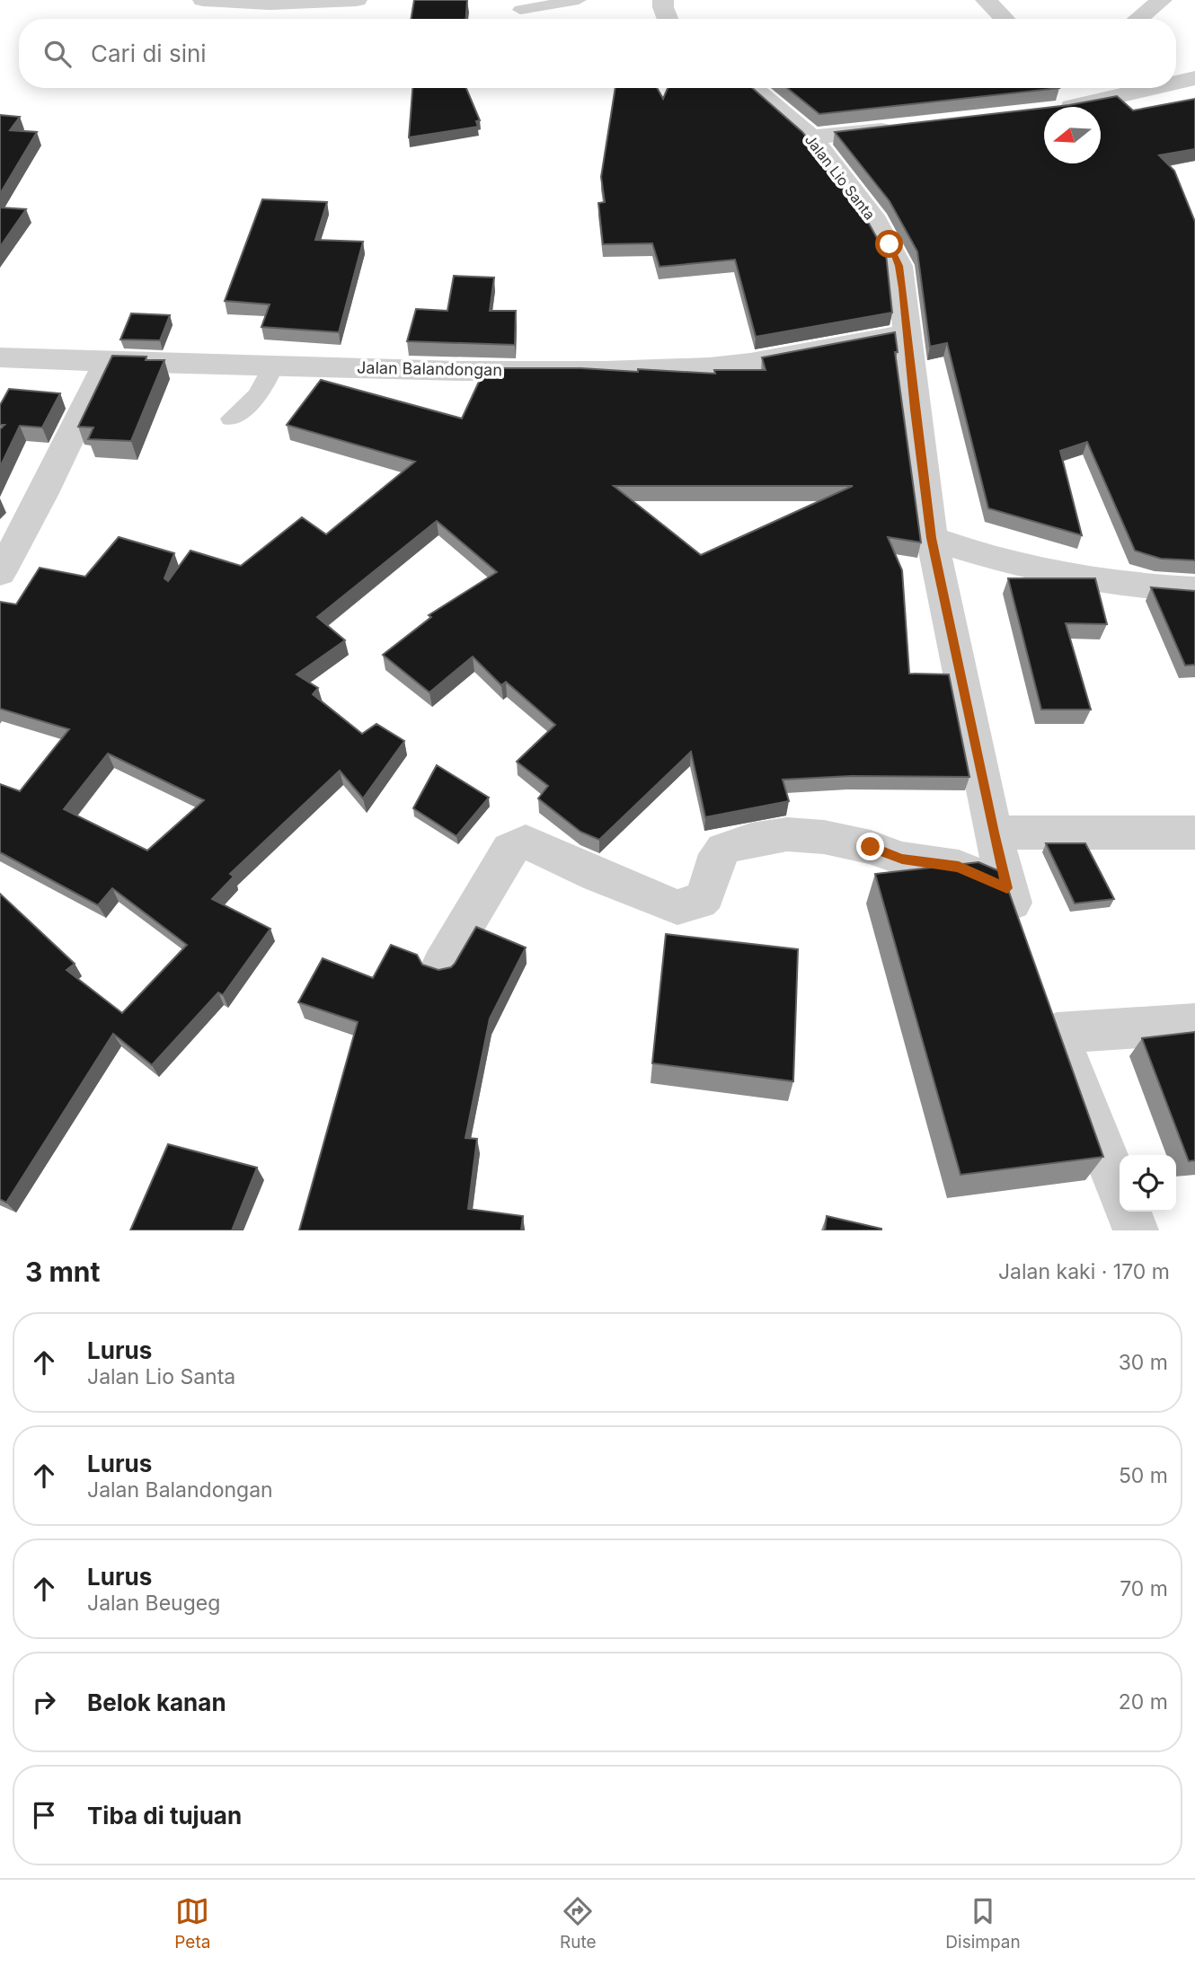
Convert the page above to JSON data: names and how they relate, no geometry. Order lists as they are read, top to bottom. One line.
{"streets":{"street":["Jalan Lio Santa","Jalan Balandongan"]},"crossings":[["Jalan Lio Santa","Jalan Balandongan"]],"north":"left","page":{"search":"Cari di sini","heading":["3 mnt","Jalan kaki · 170 m"],"list":[["Lurus","Jalan Lio Santa","30 m"],["Lurus","Jalan Balandongan","50 m"],["Lurus","Jalan Beugeg","70 m"],["Belok kanan","20 m"],"Tiba di tujuan"],"nav":["Peta","Rute","Disimpan"]}}
